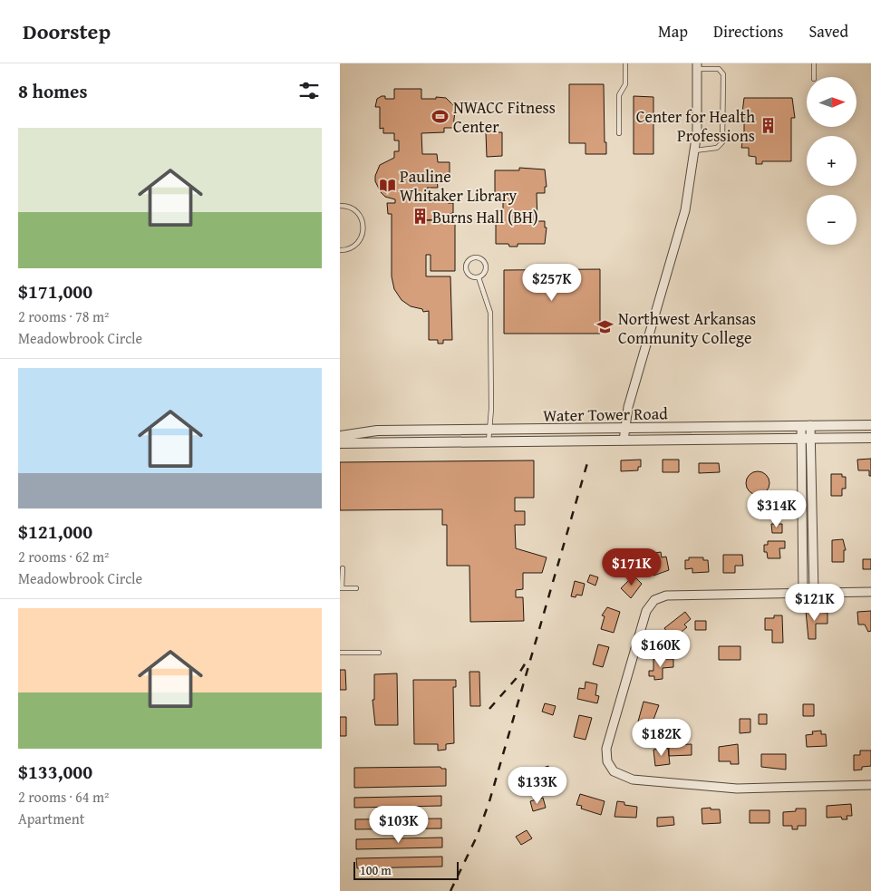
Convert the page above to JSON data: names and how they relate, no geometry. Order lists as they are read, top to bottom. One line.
{"streets":{"street":["Water Tower Road"]},"places":{"sports":["NWACC Fitness Center"],"building":["Center for Health Professions","Burns Hall (BH)"],"library":["Pauline Whitaker Library"],"school or university":["Northwest Arkansas Community College"]},"scale_bar":"100 m","north":"right","page":{"header":"Doorstep","nav":["Map","Directions","Saved"],"heading":"8 homes","map_buttons":["+","−"],"list":[{"name":"$171,000","note":"2 rooms · 78 m² · Meadowbrook Circle"},{"name":"$121,000","note":"2 rooms · 62 m² · Meadowbrook Circle"},{"name":"$133,000","note":"2 rooms · 64 m² · Apartment"}],"price":["$257K","$314K","$171K","$121K","$160K","$182K","$133K","$103K"],"scale":"100 m"}}
